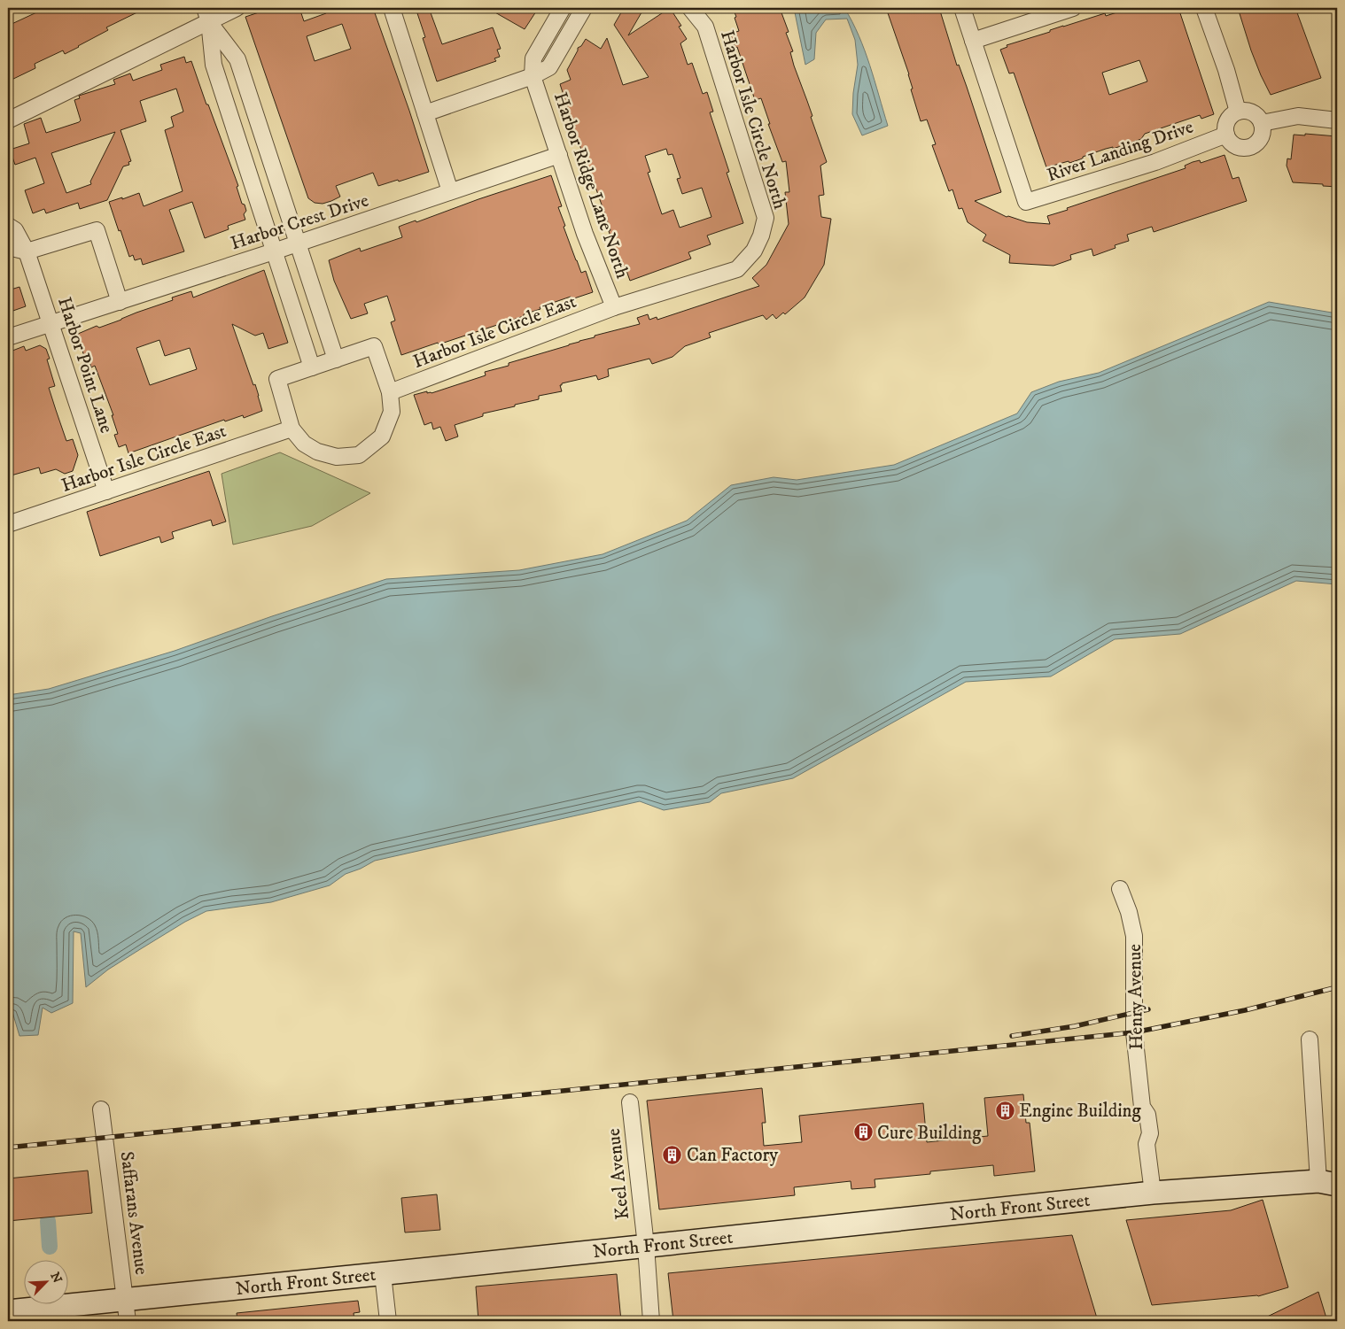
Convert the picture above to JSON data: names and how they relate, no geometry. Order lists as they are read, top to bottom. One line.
{"streets":{"street":["Harbor Isle Circle North","River Landing Drive","Harbor Ridge Lane North","Harbor Crest Drive","Harbor Isle Circle East","Harbor Point Lane","Henry Avenue","Keel Avenue","North Front Street","Saffarans Avenue"]},"crossings":[["Harbor Isle Circle North","Harbor Ridge Lane North"],["Harbor Isle Circle North","Harbor Isle Circle East"],["Harbor Ridge Lane North","Harbor Crest Drive"],["Harbor Ridge Lane North","Harbor Isle Circle East"],["Harbor Crest Drive","Harbor Point Lane"],["Harbor Isle Circle East","Harbor Point Lane"],["Henry Avenue","North Front Street"],["Keel Avenue","North Front Street"],["North Front Street","Saffarans Avenue"]],"places":{"building":["Engine Building","Cure Building","Can Factory"]},"north":"top right"}
